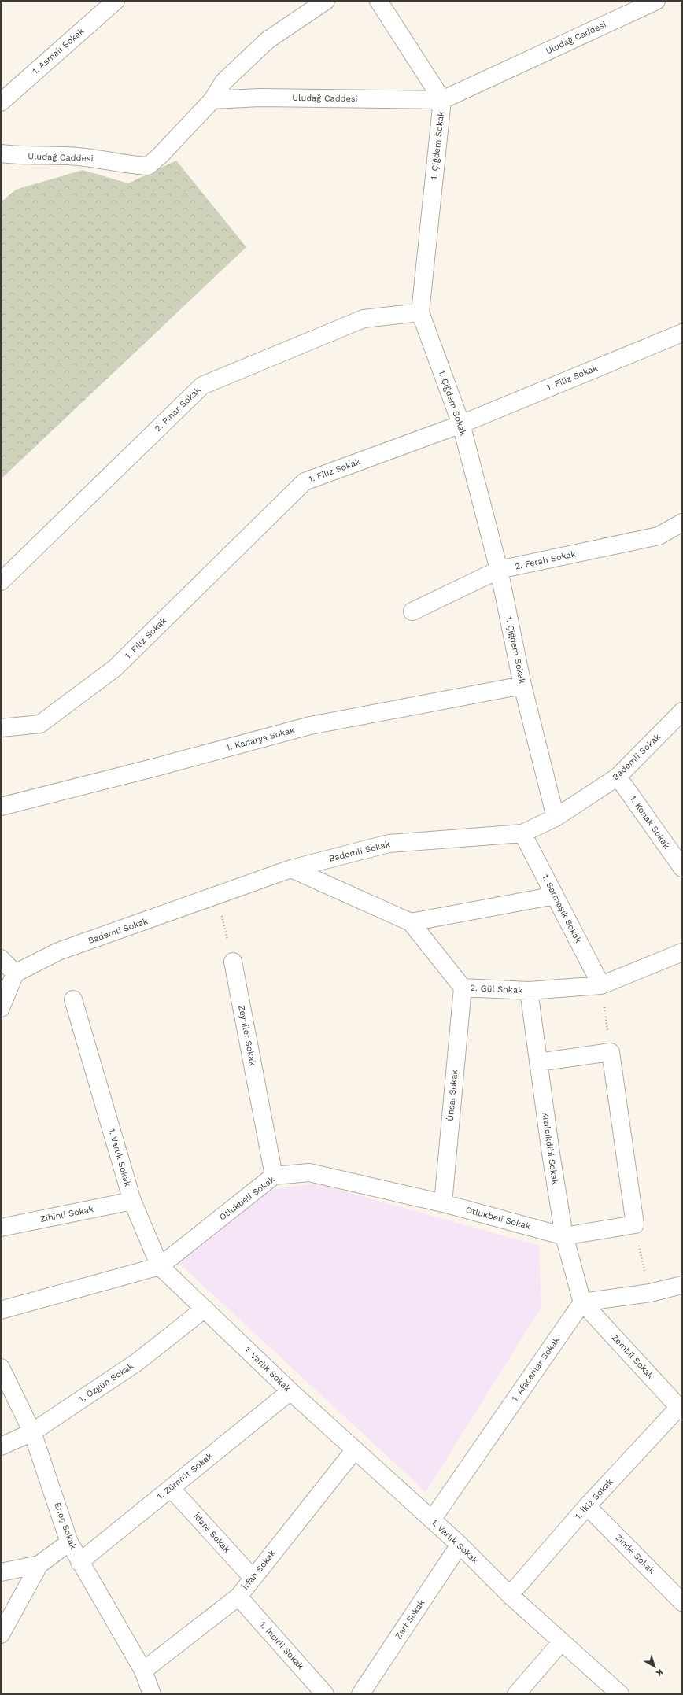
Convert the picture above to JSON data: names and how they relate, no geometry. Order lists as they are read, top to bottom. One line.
{"streets":{"street":["Uludağ Caddesi","1. Asmalı Sokak","1. Çiğdem Sokak","1. Filiz Sokak","2. Pınar Sokak","2. Ferah Sokak","1. Kanarya Sokak","Bademli Sokak","1. Konak Sokak","1. Sarmaşık Sokak","2. Gül Sokak","Zeyniler Sokak","Ünsal Sokak","Kızılcıkdibi Sokak","1. Varlık Sokak","Otlukbeli Sokak","Zihinli Sokak","Zembil Sokak","1. Afacanlar Sokak","1. Özgün Sokak","1. Zümrüt Sokak","1. İkiz Sokak","Eneç Sokak","İdare Sokak","Zinde Sokak","İrfan Sokak","Zarf Sokak","1. İncirli Sokak"]},"crossings":[["Uludağ Caddesi","1. Çiğdem Sokak"],["1. Çiğdem Sokak","1. Filiz Sokak"],["1. Çiğdem Sokak","2. Pınar Sokak"],["1. Çiğdem Sokak","2. Ferah Sokak"],["1. Çiğdem Sokak","1. Kanarya Sokak"],["1. Çiğdem Sokak","Bademli Sokak"],["Bademli Sokak","1. Konak Sokak"],["Bademli Sokak","1. Sarmaşık Sokak"],["Bademli Sokak","2. Gül Sokak"],["1. Sarmaşık Sokak","2. Gül Sokak"],["2. Gül Sokak","Ünsal Sokak"],["2. Gül Sokak","Kızılcıkdibi Sokak"],["Zeyniler Sokak","Otlukbeli Sokak"],["Ünsal Sokak","Otlukbeli Sokak"],["Kızılcıkdibi Sokak","Otlukbeli Sokak"],["Kızılcıkdibi Sokak","Zembil Sokak"],["Kızılcıkdibi Sokak","1. Afacanlar Sokak"],["1. Varlık Sokak","Otlukbeli Sokak"],["1. Varlık Sokak","Zihinli Sokak"],["1. Varlık Sokak","1. Afacanlar Sokak"],["1. Varlık Sokak","1. Özgün Sokak"],["1. Varlık Sokak","1. Zümrüt Sokak"],["1. Varlık Sokak","1. İkiz Sokak"],["1. Varlık Sokak","İrfan Sokak"],["1. Varlık Sokak","Zarf Sokak"],["Zembil Sokak","1. Afacanlar Sokak"],["Zembil Sokak","1. İkiz Sokak"],["1. Özgün Sokak","Eneç Sokak"],["1. Zümrüt Sokak","Eneç Sokak"],["1. Zümrüt Sokak","İdare Sokak"],["1. İkiz Sokak","Zinde Sokak"],["Eneç Sokak","İrfan Sokak"],["İdare Sokak","İrfan Sokak"],["İrfan Sokak","1. İncirli Sokak"]],"north":"bottom right"}
